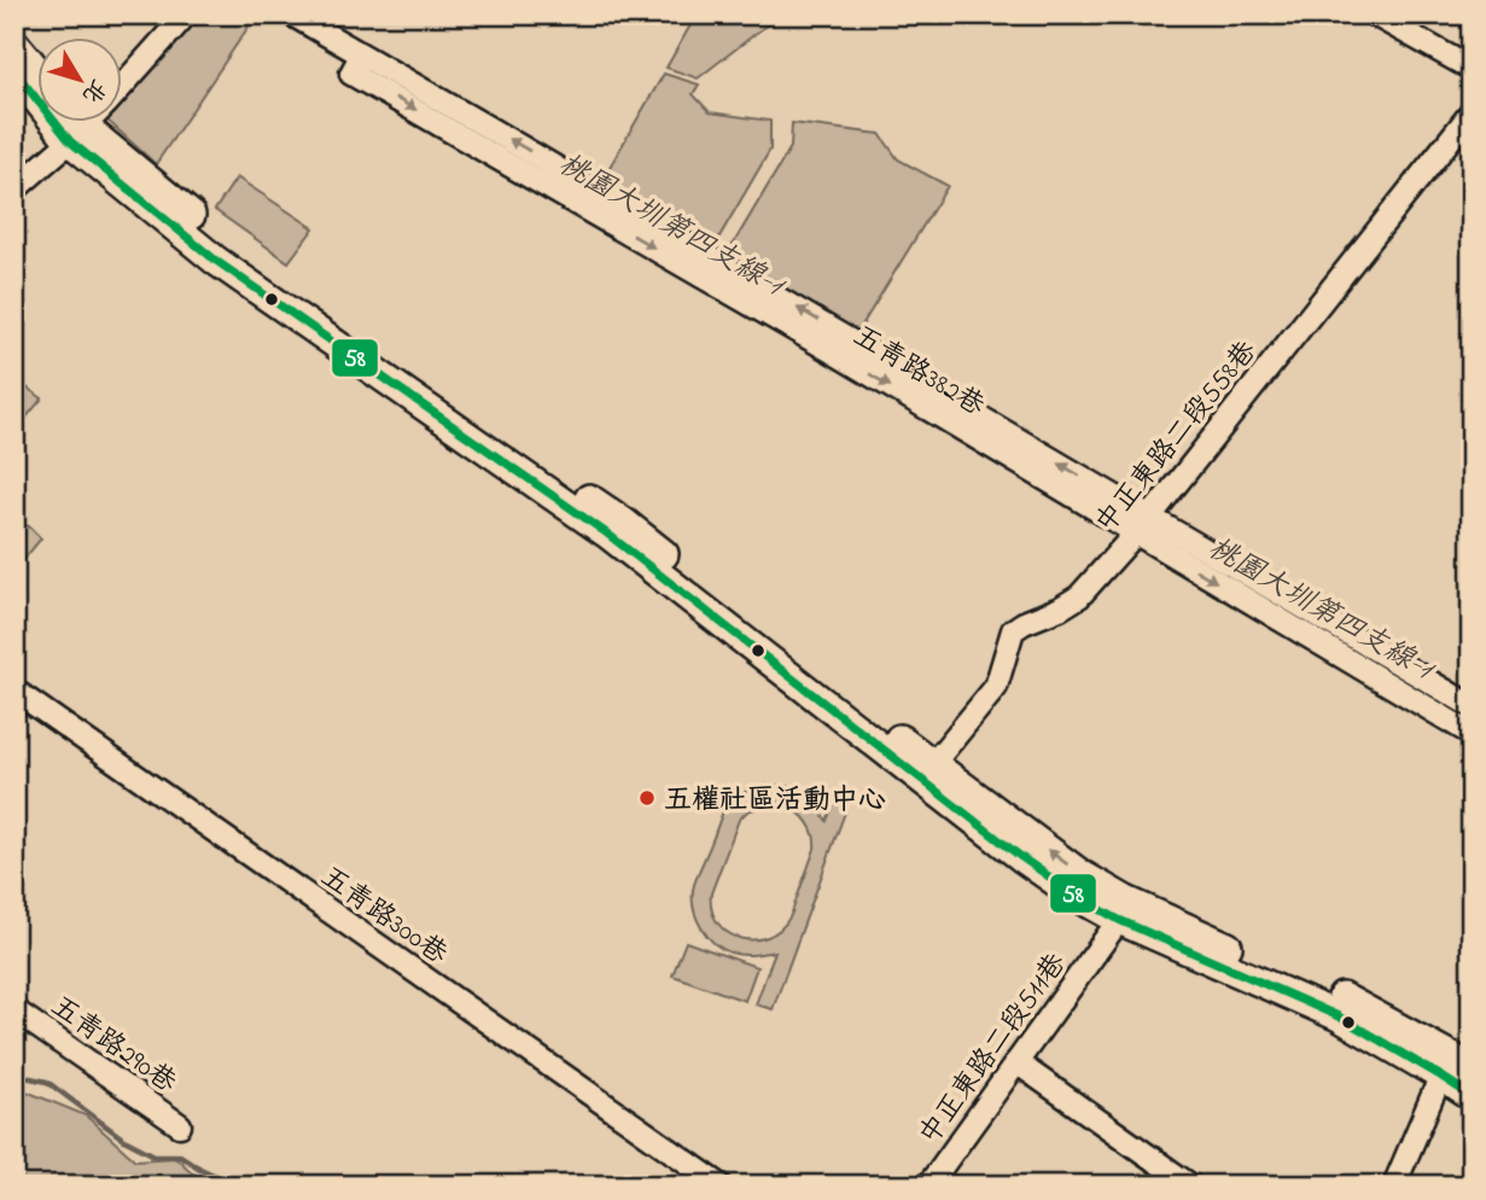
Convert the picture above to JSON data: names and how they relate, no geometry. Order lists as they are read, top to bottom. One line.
{"streets":{"street":["五青路382巷","中正東路二段558巷","五青路300巷","五青路290巷","中正東路二段511巷"]},"crossings":[["五青路382巷","中正東路二段558巷"]],"water":["桃園大圳第四支線-1"],"places":["五權社區活動中心"],"lines":["transit line 58"],"north":"bottom right"}
